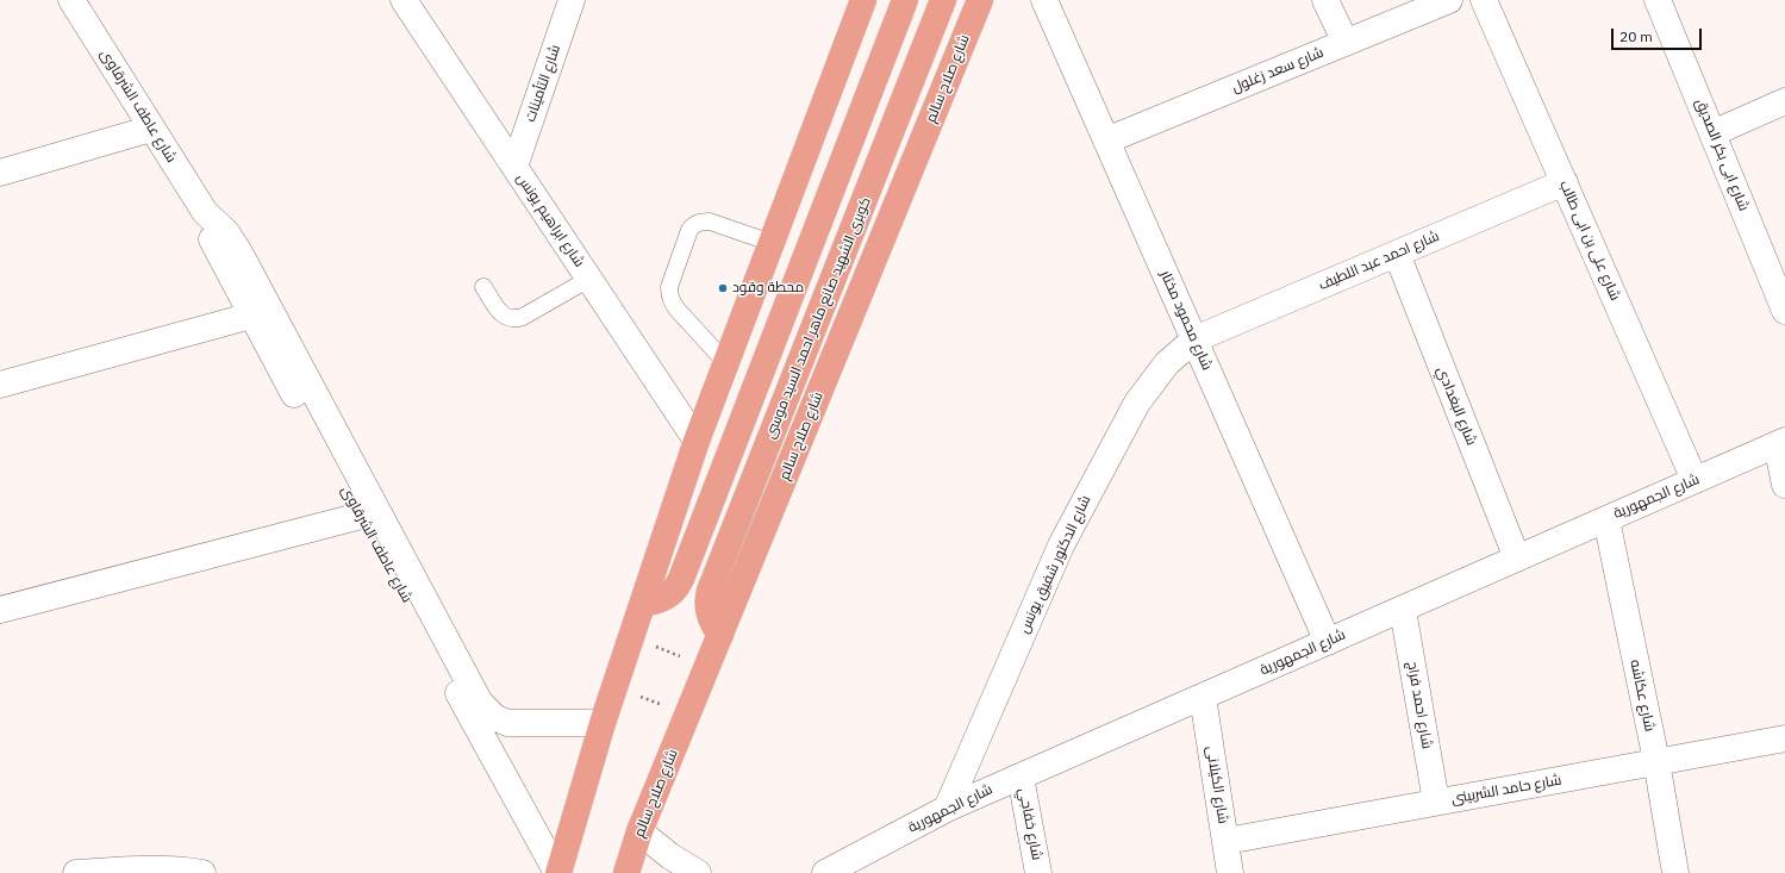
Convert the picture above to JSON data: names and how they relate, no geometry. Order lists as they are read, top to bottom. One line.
{"streets":{"main road":["شارع صلاح سالم","كوبرى الشهيد صانع ماهر احمد السيد موسى"],"street":["شارع سعد زغلول","شارع التأمينات","شارع عاطف الشرقاوى","شارع ابى بكر الصديق","شارع ابراهيم يونس","شارع على بن ابى طالب","شارع احمد عبد اللطيف","شارع محمود مختار","شارع البغدادي","شارع الجمهورية","شارع الدكتور شفيق يونس","شارع عكاشه","شارع احمد فراج","شارع الكيلانى","شارع حامد الشربينى","شارع خفاجي"]},"crossings":[["شارع سعد زغلول","شارع محمود مختار"],["شارع صلاح سالم","كوبرى الشهيد صانع ماهر احمد السيد موسى"],["شارع التأمينات","شارع ابراهيم يونس"],["شارع على بن ابى طالب","شارع احمد عبد اللطيف"],["شارع على بن ابى طالب","شارع الجمهورية"],["شارع احمد عبد اللطيف","شارع محمود مختار"],["شارع احمد عبد اللطيف","شارع البغدادي"],["شارع احمد عبد اللطيف","شارع الدكتور شفيق يونس"],["شارع محمود مختار","شارع الجمهورية"],["شارع محمود مختار","شارع الدكتور شفيق يونس"],["شارع البغدادي","شارع الجمهورية"],["شارع الجمهورية","شارع الدكتور شفيق يونس"],["شارع الجمهورية","شارع عكاشه"],["شارع الجمهورية","شارع احمد فراج"],["شارع الجمهورية","شارع الكيلانى"],["شارع الجمهورية","شارع خفاجي"],["شارع عكاشه","شارع حامد الشربينى"],["شارع احمد فراج","شارع حامد الشربينى"],["شارع الكيلانى","شارع حامد الشربينى"]],"places":["محطة وقود"],"scale_bar":"20 m"}
